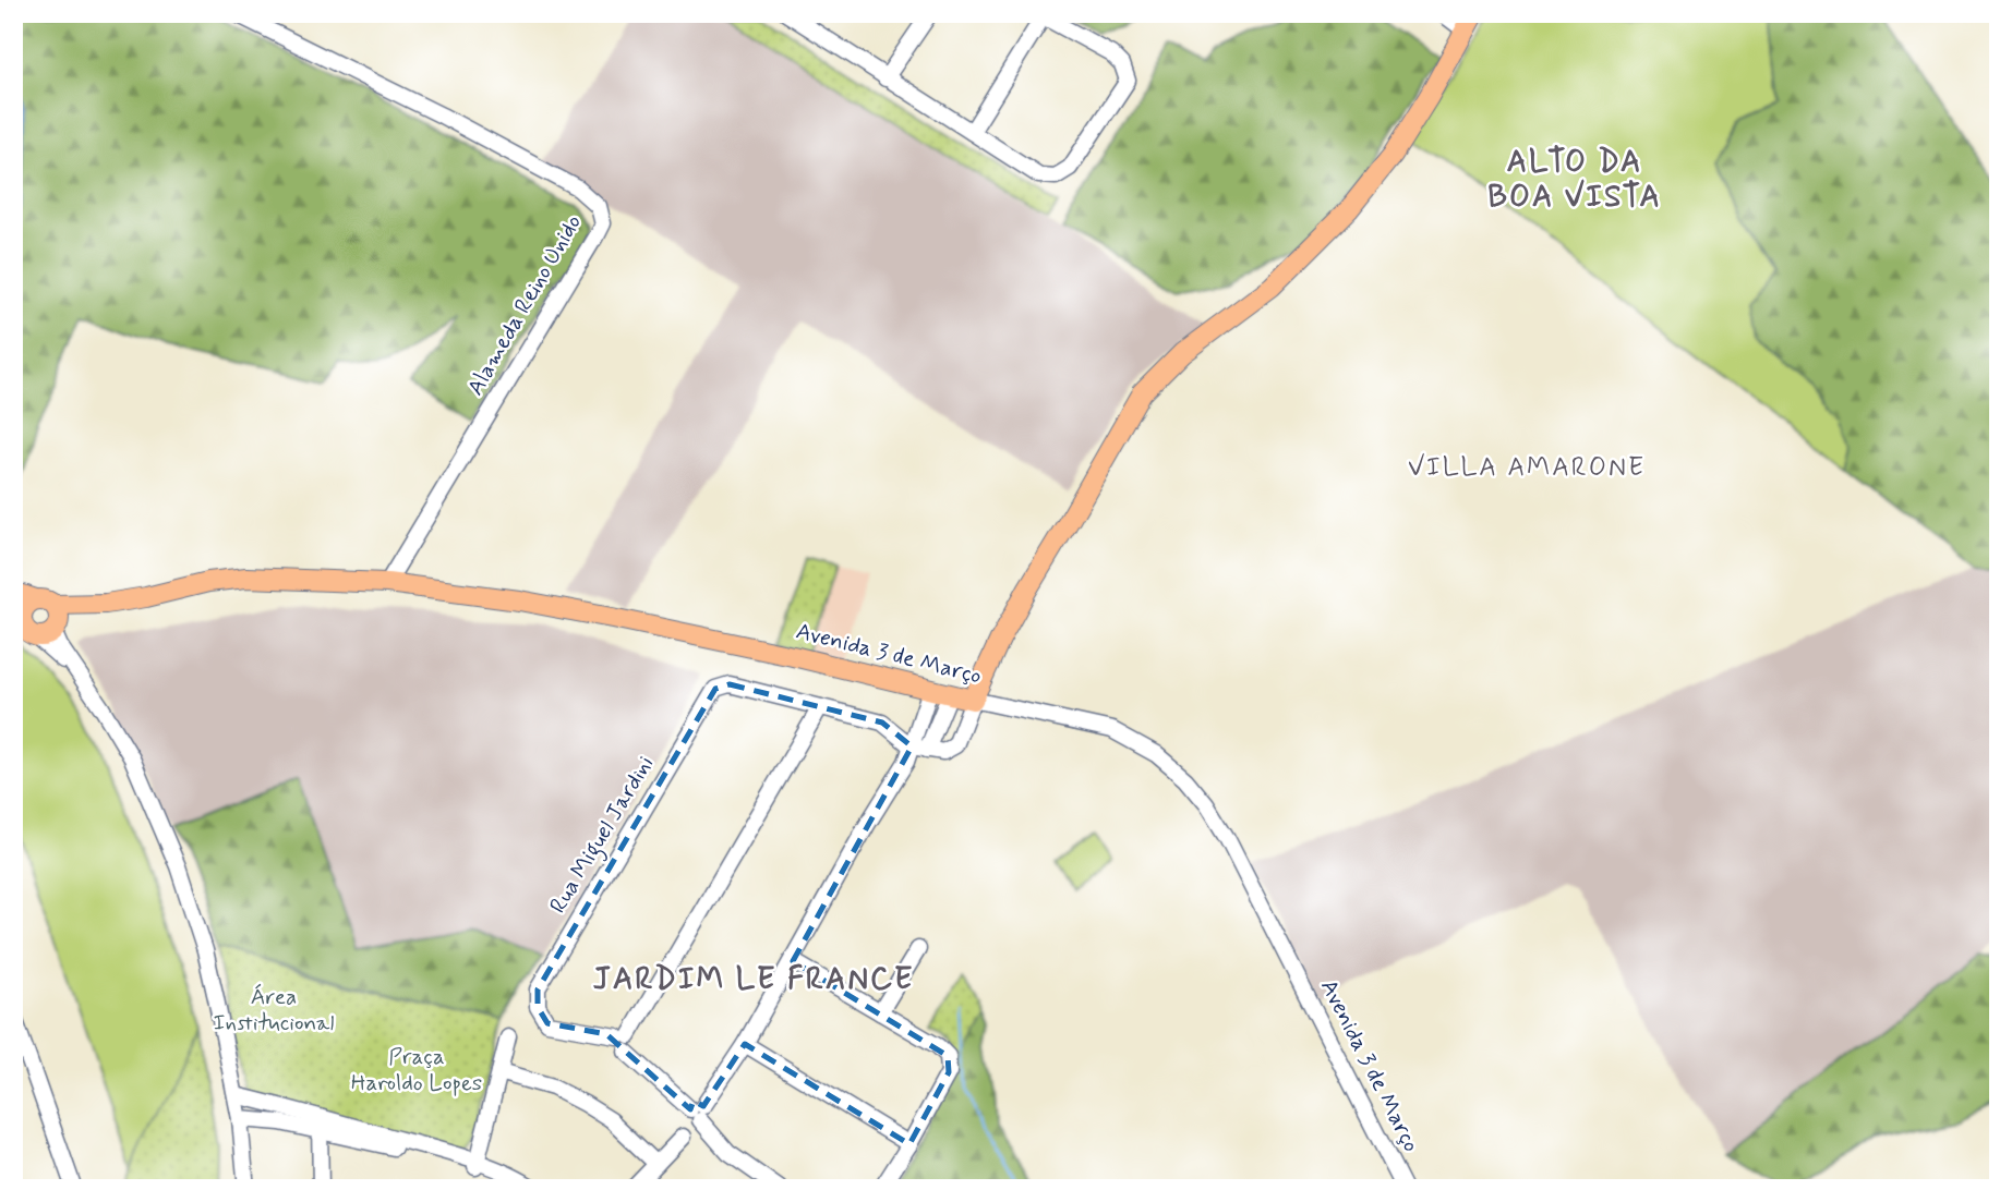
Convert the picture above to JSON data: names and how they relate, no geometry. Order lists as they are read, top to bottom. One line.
{"streets":{"main road":["Avenida 3 de Março"],"street":["Alameda Reino Unido","Rua Miguel Jardini"]},"crossings":[["Alameda Reino Unido","Avenida 3 de Março"]],"districts":["ALTO DA BOA VISTA","VILLA AMARONE","JARDIM LE FRANCE"],"parks":["Área Institucional","Praça Haroldo Lopes"]}
